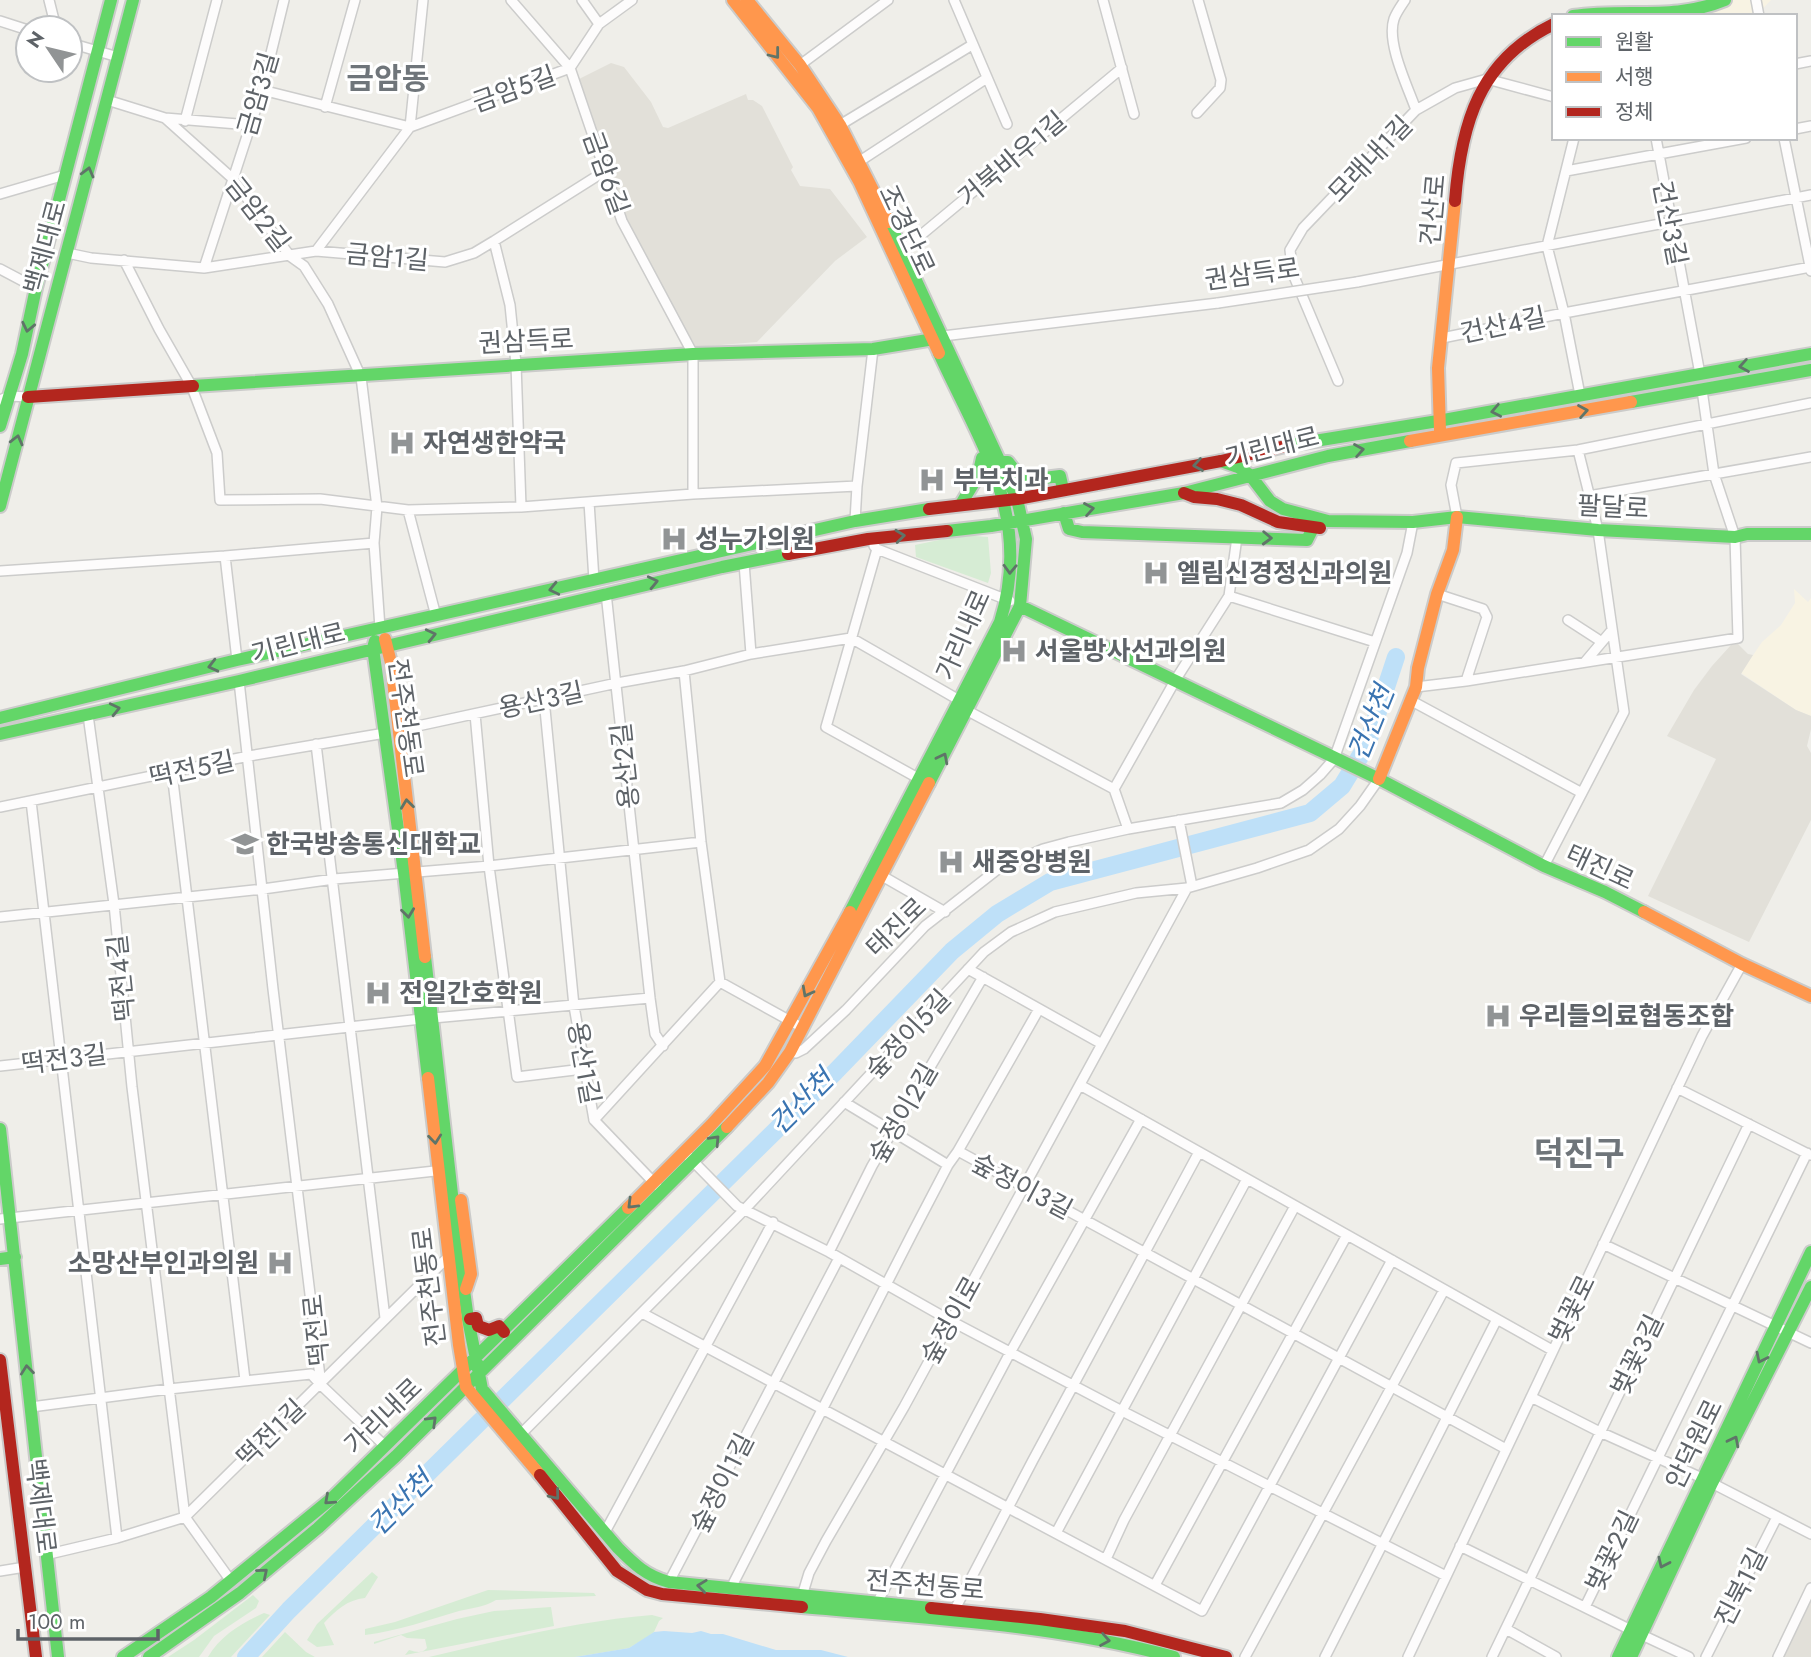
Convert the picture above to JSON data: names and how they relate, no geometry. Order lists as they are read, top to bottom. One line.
{"streets":{"street":["금암5길","금암3길","거북바우1길","모래내1길","금암6길","건산로","금암2길","건산3길","조경단로","백제대로","금암1길","권삼득로","건산4길","기린대로","팔달로","가리내로","용산3길","전주천동로","용산2길","떡전5길","태진로","떡전4길","숲정이5길","떡전3길","용산1길","숲정이2길","숲정이3길","벚꽃로","숲정이로","떡전로","벚꽃3길","떡전1길","안덕원로","숲정이1길","벚꽃2길","진북1길"]},"crossings":[["금암5길","금암6길"],["금암3길","금암2길"],["거북바우1길","조경단로"],["모래내1길","건산로"],["금암6길","금암1길"],["금암6길","권삼득로"],["건산로","권삼득로"],["건산로","건산4길"],["건산로","기린대로"],["금암2길","백제대로"],["금암2길","권삼득로"],["금암2길","기린대로"],["건산3길","권삼득로"],["건산3길","건산4길"],["건산3길","기린대로"],["조경단로","권삼득로"],["조경단로","기린대로"],["조경단로","가리내로"],["백제대로","권삼득로"],["백제대로","떡전1길"],["권삼득로","건산4길"],["권삼득로","기린대로"],["건산4길","기린대로"],["기린대로","팔달로"],["기린대로","가리내로"],["기린대로","전주천동로"],["기린대로","떡전4길"],["가리내로","전주천동로"],["가리내로","태진로"],["가리내로","떡전로"],["용산3길","전주천동로"],["용산3길","용산2길"],["전주천동로","떡전5길"],["전주천동로","떡전4길"],["전주천동로","숲정이5길"],["전주천동로","떡전3길"],["전주천동로","용산1길"],["전주천동로","숲정이로"],["전주천동로","떡전1길"],["전주천동로","숲정이1길"],["용산2길","용산1길"],["떡전5길","떡전4길"],["태진로","숲정이5길"],["태진로","벚꽃로"],["떡전4길","떡전3길"],["숲정이5길","숲정이로"],["떡전3길","용산1길"],["떡전3길","떡전로"],["숲정이3길","벚꽃로"],["숲정이3길","숲정이로"],["떡전로","떡전1길"],["안덕원로","진북1길"]],"districts":["금암동","덕진구"],"water":["건산천"],"places":{"hospital":["자연생한약국","부부치과","성누가의원","엘림신경정신과의원","서울방사선과의원","새중앙병원","전일간호학원","우리들의료협동조합","소망산부인과의원"],"school or university":["한국방송통신대학교"]},"legend":["원활","서행","정체"],"scale_bar":"100 m","north":"top left"}
